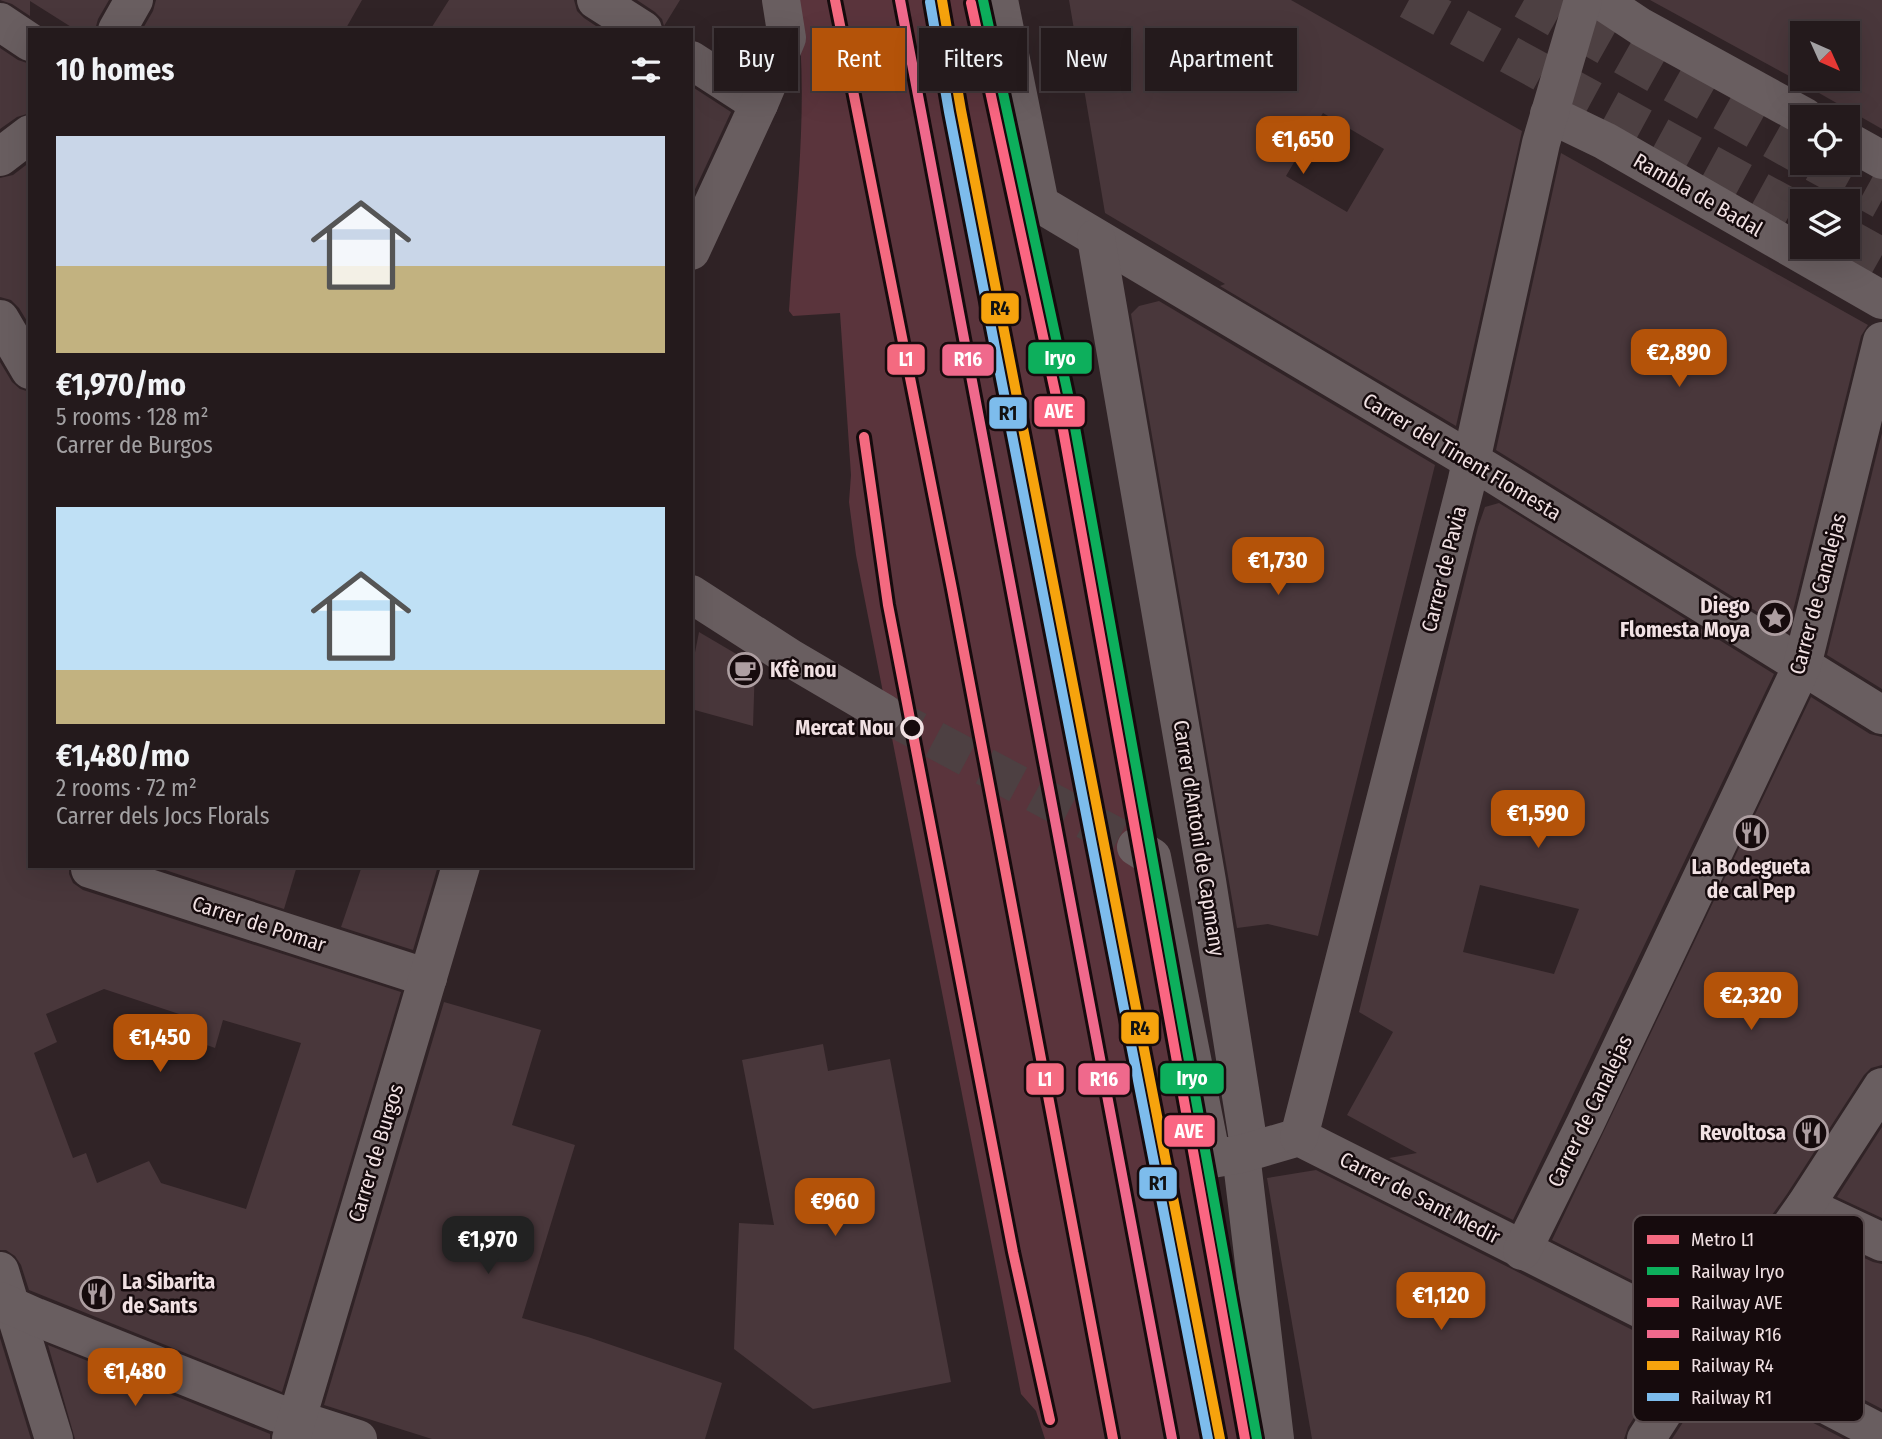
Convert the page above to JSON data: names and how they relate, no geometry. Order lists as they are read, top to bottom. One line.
{"streets":{"street":["Rambla de Badal","Carrer del Tinent Flomesta","Carrer de Pavia","Carrer de Canalejas","Carrer d'Antoni de Capmany","Carrer de Pomar","Carrer de Burgos","Carrer de Sant Medir"]},"crossings":[["Rambla de Badal","Carrer de Pavia"],["Carrer del Tinent Flomesta","Carrer de Pavia"],["Carrer del Tinent Flomesta","Carrer de Canalejas"],["Carrer del Tinent Flomesta","Carrer d'Antoni de Capmany"],["Carrer de Pavia","Carrer de Sant Medir"],["Carrer de Canalejas","Carrer de Sant Medir"],["Carrer de Pomar","Carrer de Burgos"]],"places":{"place":["Diego Flomesta Moya"],"cafe":["Kfè nou"],"other":["Mercat Nou"],"restaurant":["La Bodegueta de cal Pep","Revoltosa","La Sibarita de Sants"]},"lines":["metro line L1","rail line Iryo","rail line R16","rail line R4","rail line R1","rail line AVE"],"legend":["Metro L1","Railway Iryo","Railway AVE","Railway R16","Railway R4","Railway R1"],"north":"bottom right","page":{"chip":["Buy","Rent","Filters","New","Apartment"],"heading":"10 homes","list":[{"name":"€1,970/mo","note":"5 rooms · 128 m² · Carrer de Burgos"},{"name":"€1,480/mo","note":"2 rooms · 72 m² · Carrer dels Jocs Florals"}],"price":["€1,650","€2,890","€1,730","€1,590","€2,320","€1,450","€960","€1,970","€1,120","€1,480"]}}
